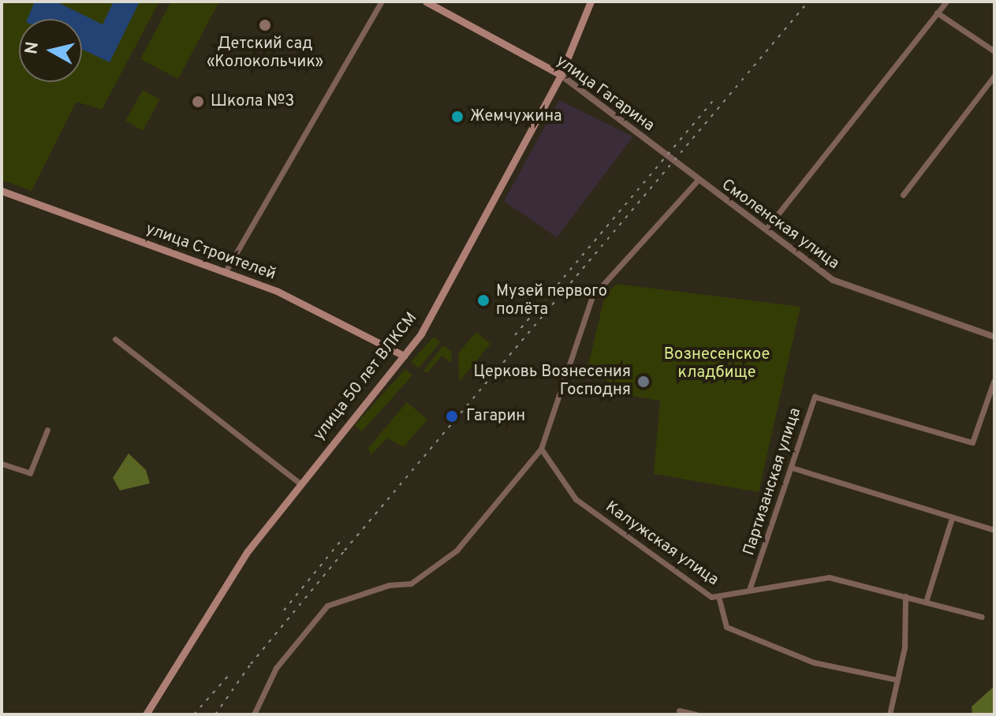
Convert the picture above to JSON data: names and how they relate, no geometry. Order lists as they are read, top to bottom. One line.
{"streets":{"main road":["улица Гагарина","улица Строителей","улица 50 лет ВЛКСМ"],"street":["Смоленская улица","Партизанская улица","Калужская улица"]},"crossings":[["улица Гагарина","Смоленская улица"],["улица Гагарина","улица 50 лет ВЛКСМ"],["улица Строителей","улица 50 лет ВЛКСМ"],["Партизанская улица","Калужская улица"]],"parks":["Вознесенское кладбище"],"places":["Детский сад «Колокольчик»","Школа №3","Жемчужина","Музей первого полёта","Церковь Вознесения Господня","Гагарин"],"north":"left"}
